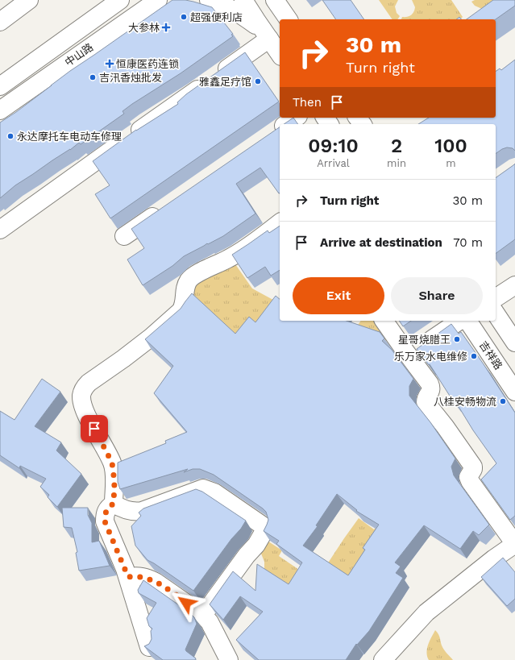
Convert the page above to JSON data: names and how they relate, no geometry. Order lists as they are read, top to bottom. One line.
{"streets":{"street":["中山路","吉祥路"]},"places":{"other":["超强便利店","吉汛香烛批发","雅鑫足疗馆","永达摩托车电动车修理","星哥烧腊王","乐万家水电维修","八桂安畅物流"],"health":["大参林","恒康医药连锁"]},"page":{"turn":["30 m","Turn right"],"then":"Then","eta":["09:10","Arrival","2","min","100","m"],"list":[{"name":"Turn right","value":"30 m"},{"name":"Arrive at destination","value":"70 m"}],"buttons":["Exit","Share"]}}
